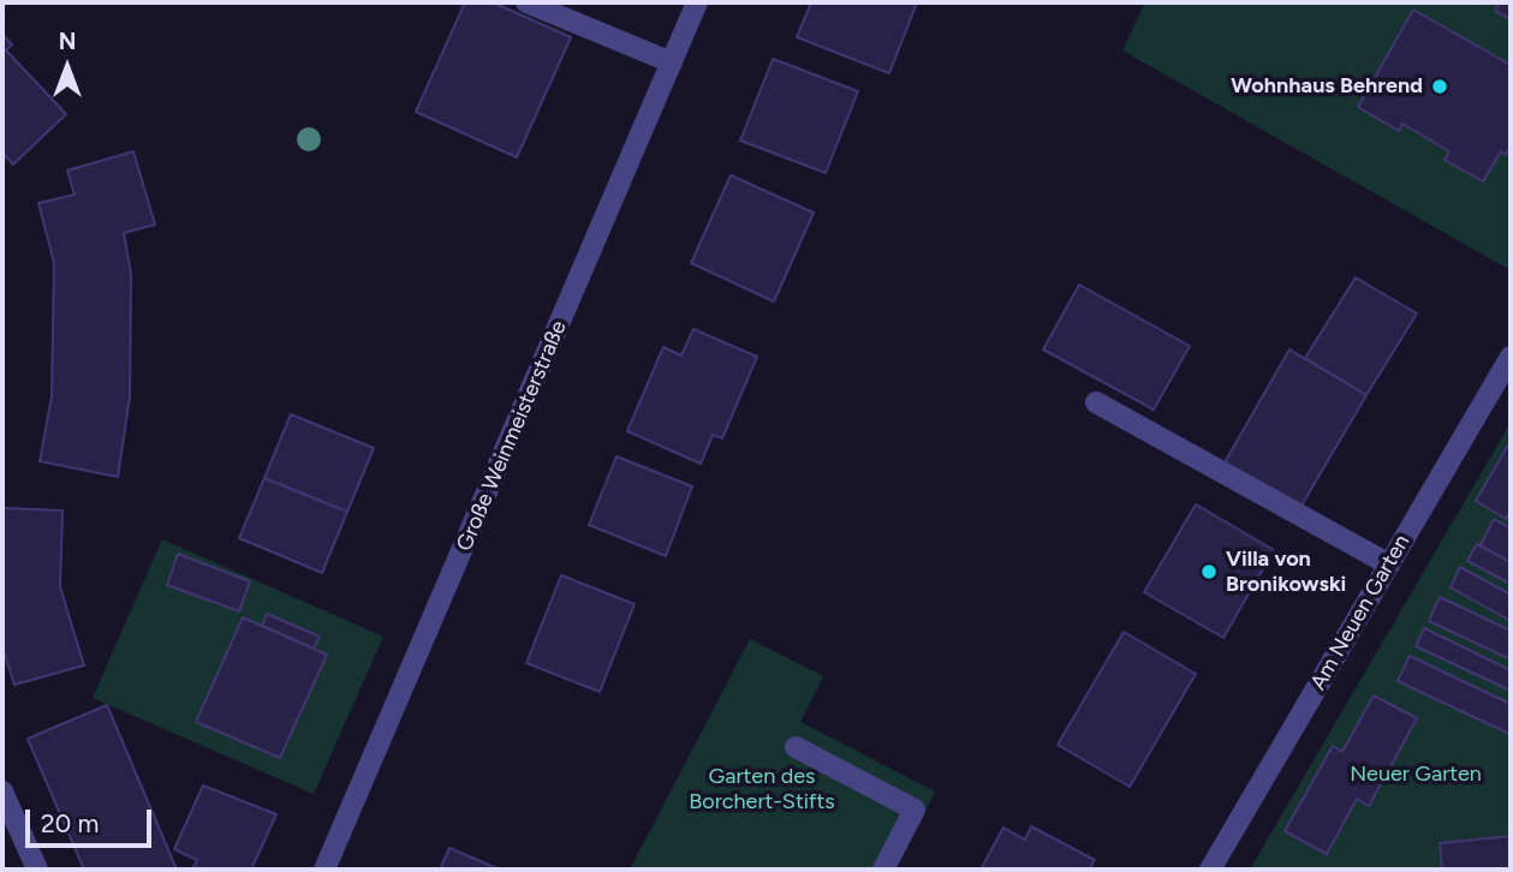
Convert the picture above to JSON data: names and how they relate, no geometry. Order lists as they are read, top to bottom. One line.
{"streets":{"street":["Große Weinmeisterstraße","Am Neuen Garten"]},"parks":["Neuer Garten","Garten des Borchert-Stifts"],"places":["Wohnhaus Behrend","Villa von Bronikowski"],"scale_bar":"20 m","north":"top"}
